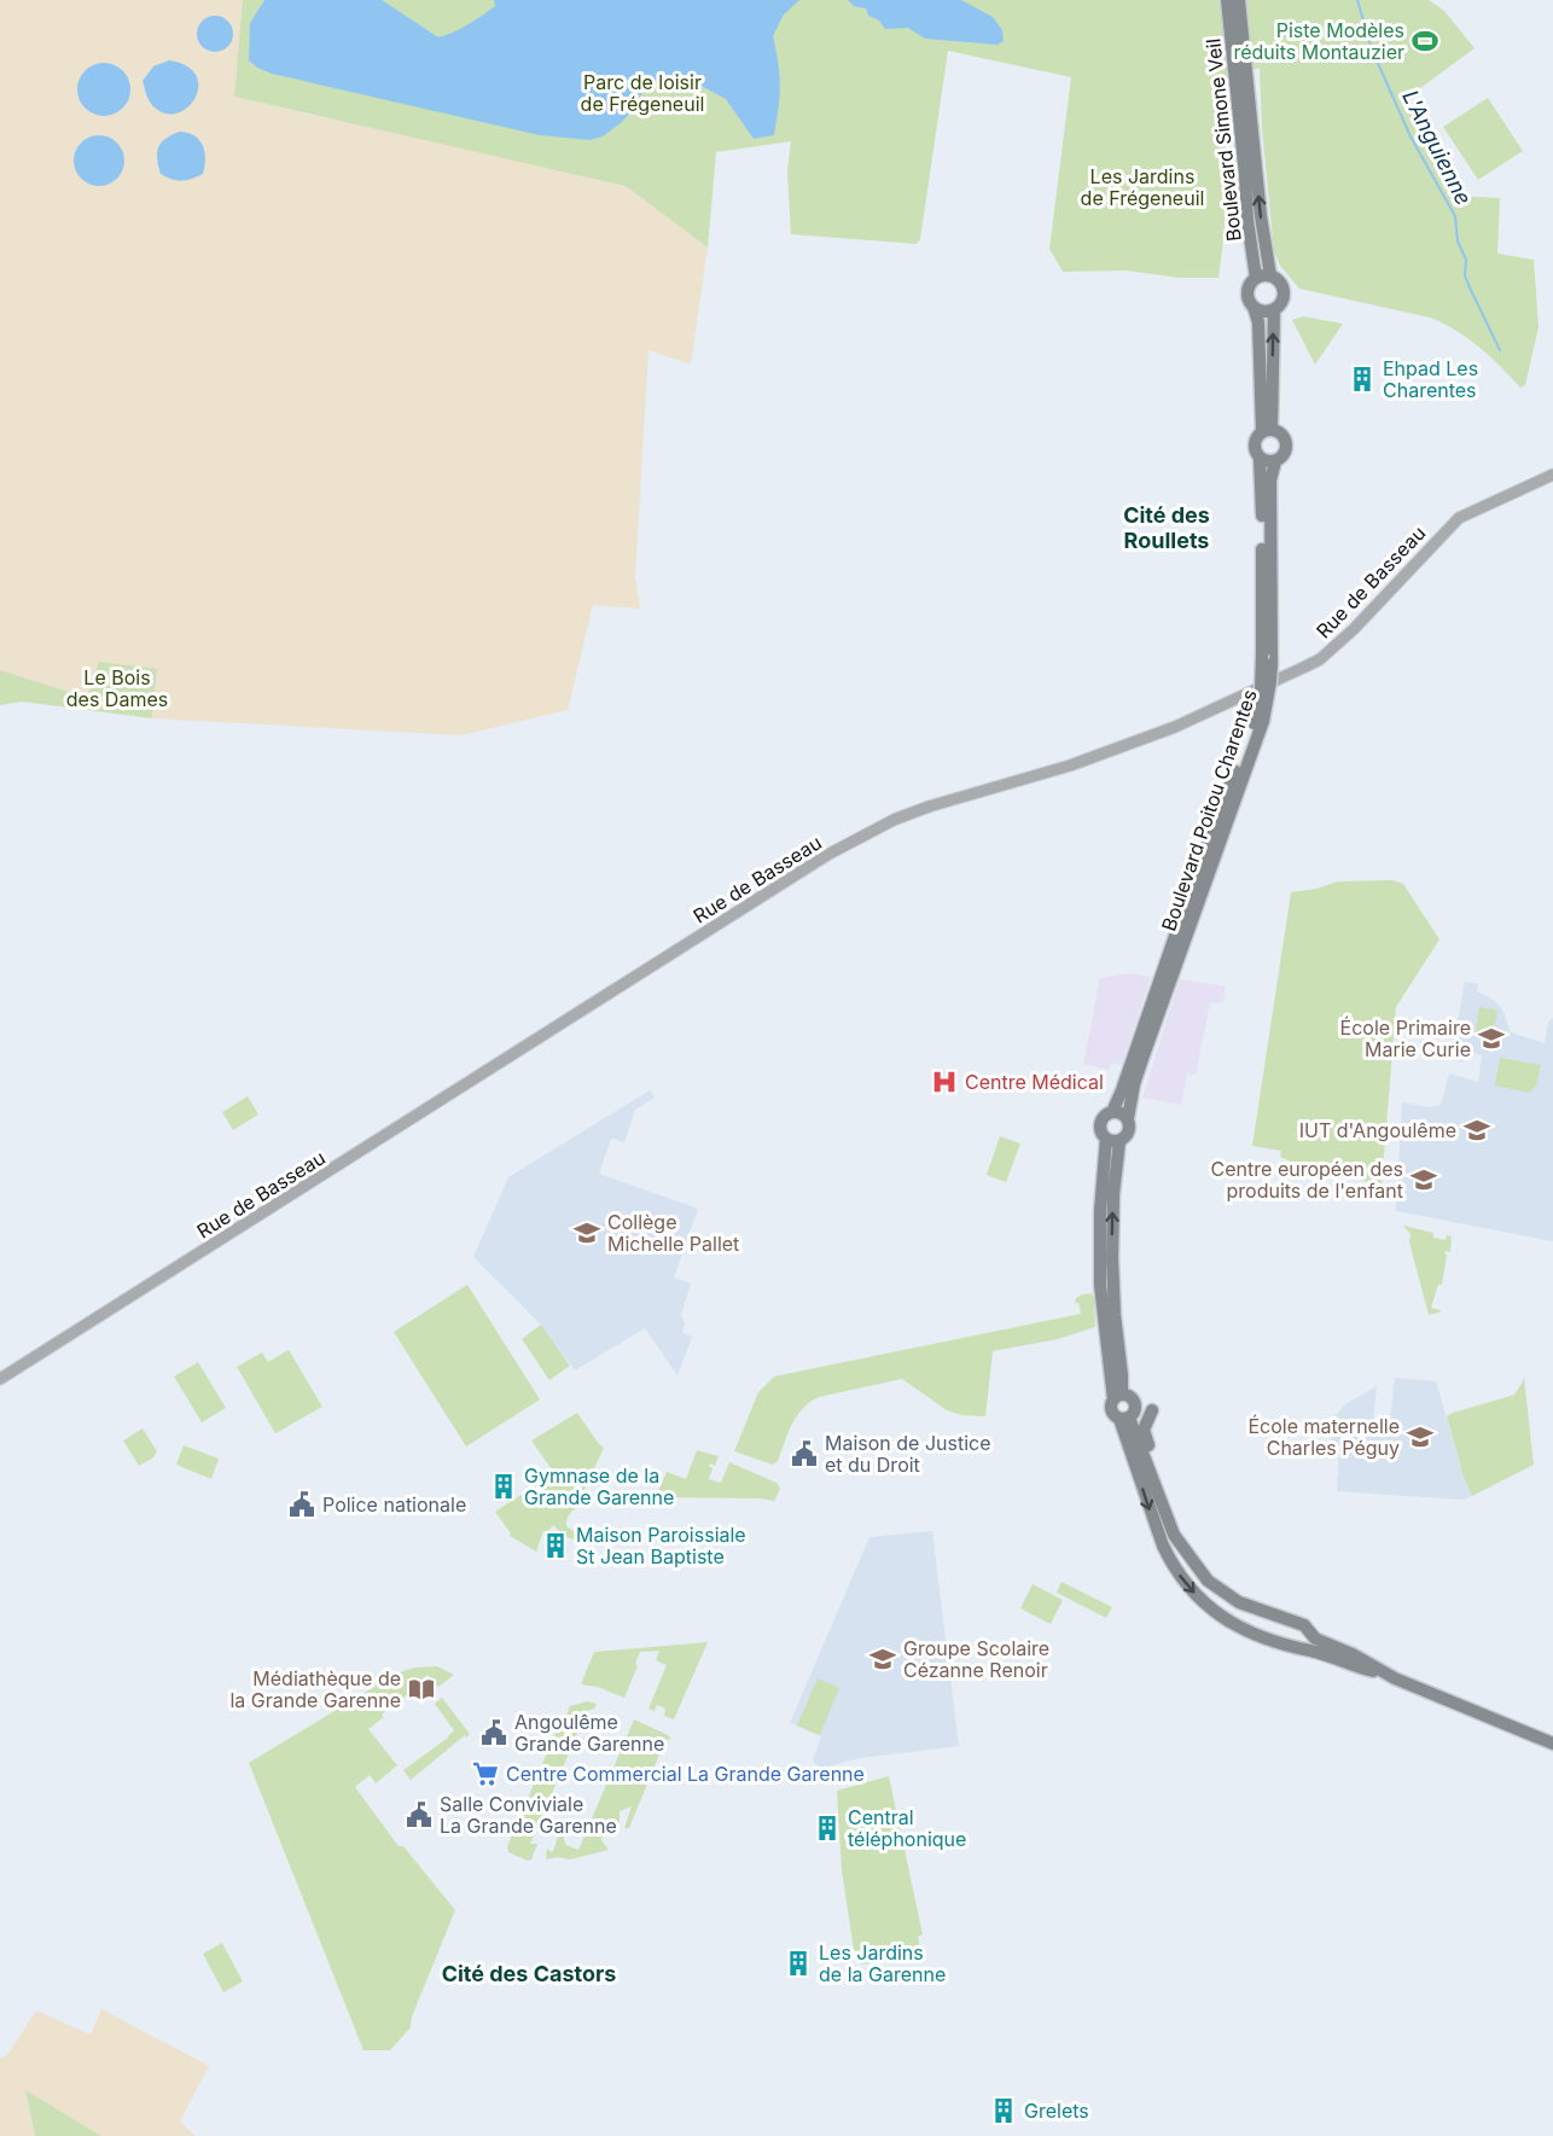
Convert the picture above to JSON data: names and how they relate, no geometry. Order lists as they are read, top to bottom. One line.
{"streets":{"main road":["Boulevard Simone Veil","Boulevard Poitou Charentes"],"street":["Rue de Basseau"]},"districts":["Cité des Roullets","Cité des Castors"],"water":["L'Anguienne"],"parks":["Parc de loisir de Frégeneuil","Les Jardins de Frégeneuil","Le Bois des Dames"],"places":{"sports":["Piste Modèles réduits Montauzier"],"building":["Ehpad Les Charentes","Gymnase de la Grande Garenne","Maison Paroissiale St Jean Baptiste","Central téléphonique","Les Jardins de la Garenne","Grelets"],"school or university":["École Primaire Marie Curie","IUT d'Angoulême","Centre européen des produits de l'enfant","Collège Michelle Pallet","École maternelle Charles Péguy","Groupe Scolaire Cézanne Renoir"],"hospital":["Centre Médical"],"public building":["Maison de Justice et du Droit","Police nationale","Angoulême Grande Garenne","Salle Conviviale La Grande Garenne"],"library":["Médiathèque de la Grande Garenne"],"supermarket":["Centre Commercial La Grande Garenne"]}}
